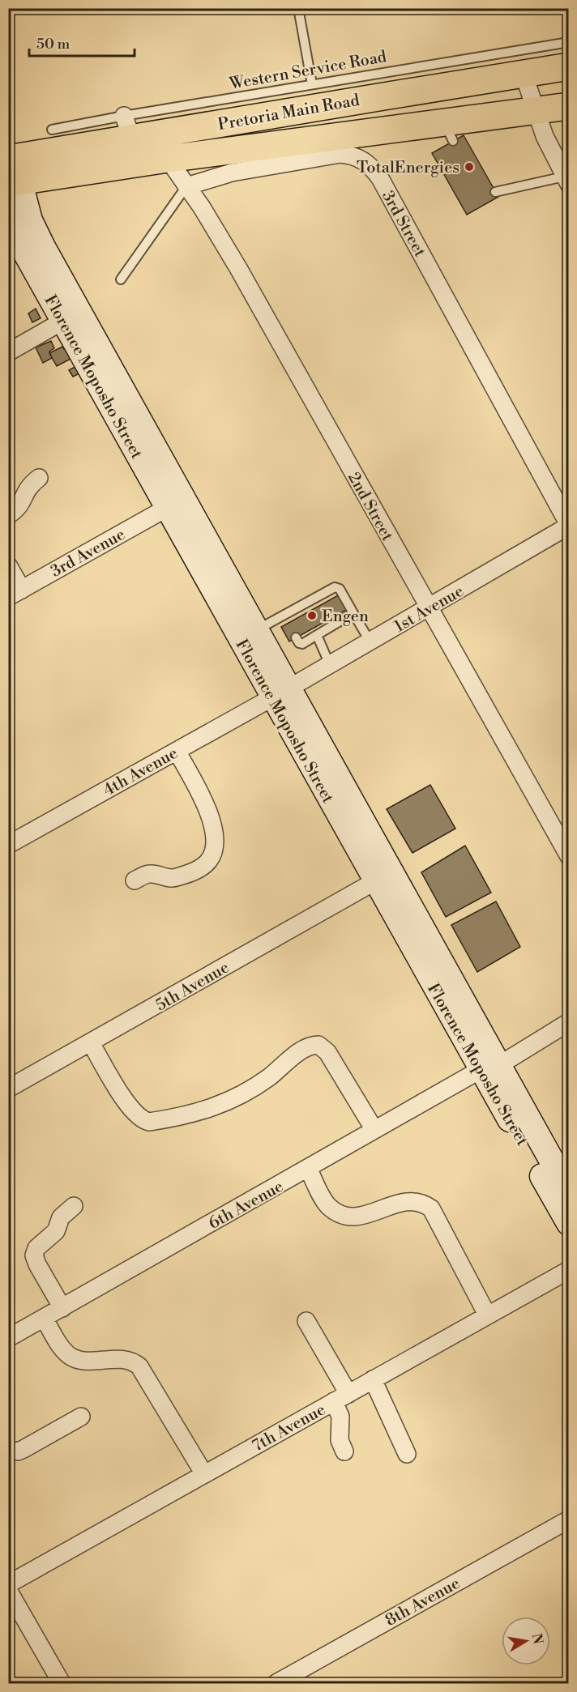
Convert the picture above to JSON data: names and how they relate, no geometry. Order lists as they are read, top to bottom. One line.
{"streets":{"main road":["Pretoria Main Road"],"street":["3rd Street","Florence Moposho Street","2nd Street","3rd Avenue","1st Avenue","4th Avenue","5th Avenue","6th Avenue","7th Avenue","8th Avenue"],"lane":["Western Service Road"]},"crossings":[["Western Service Road","Pretoria Main Road"],["Pretoria Main Road","Florence Moposho Street"],["Pretoria Main Road","2nd Street"],["3rd Street","2nd Street"],["3rd Street","1st Avenue"],["Florence Moposho Street","3rd Avenue"],["Florence Moposho Street","1st Avenue"],["Florence Moposho Street","4th Avenue"],["Florence Moposho Street","5th Avenue"],["Florence Moposho Street","6th Avenue"],["2nd Street","1st Avenue"],["1st Avenue","4th Avenue"]],"places":["TotalEnergies","Engen"],"scale_bar":"50 m","north":"right"}
